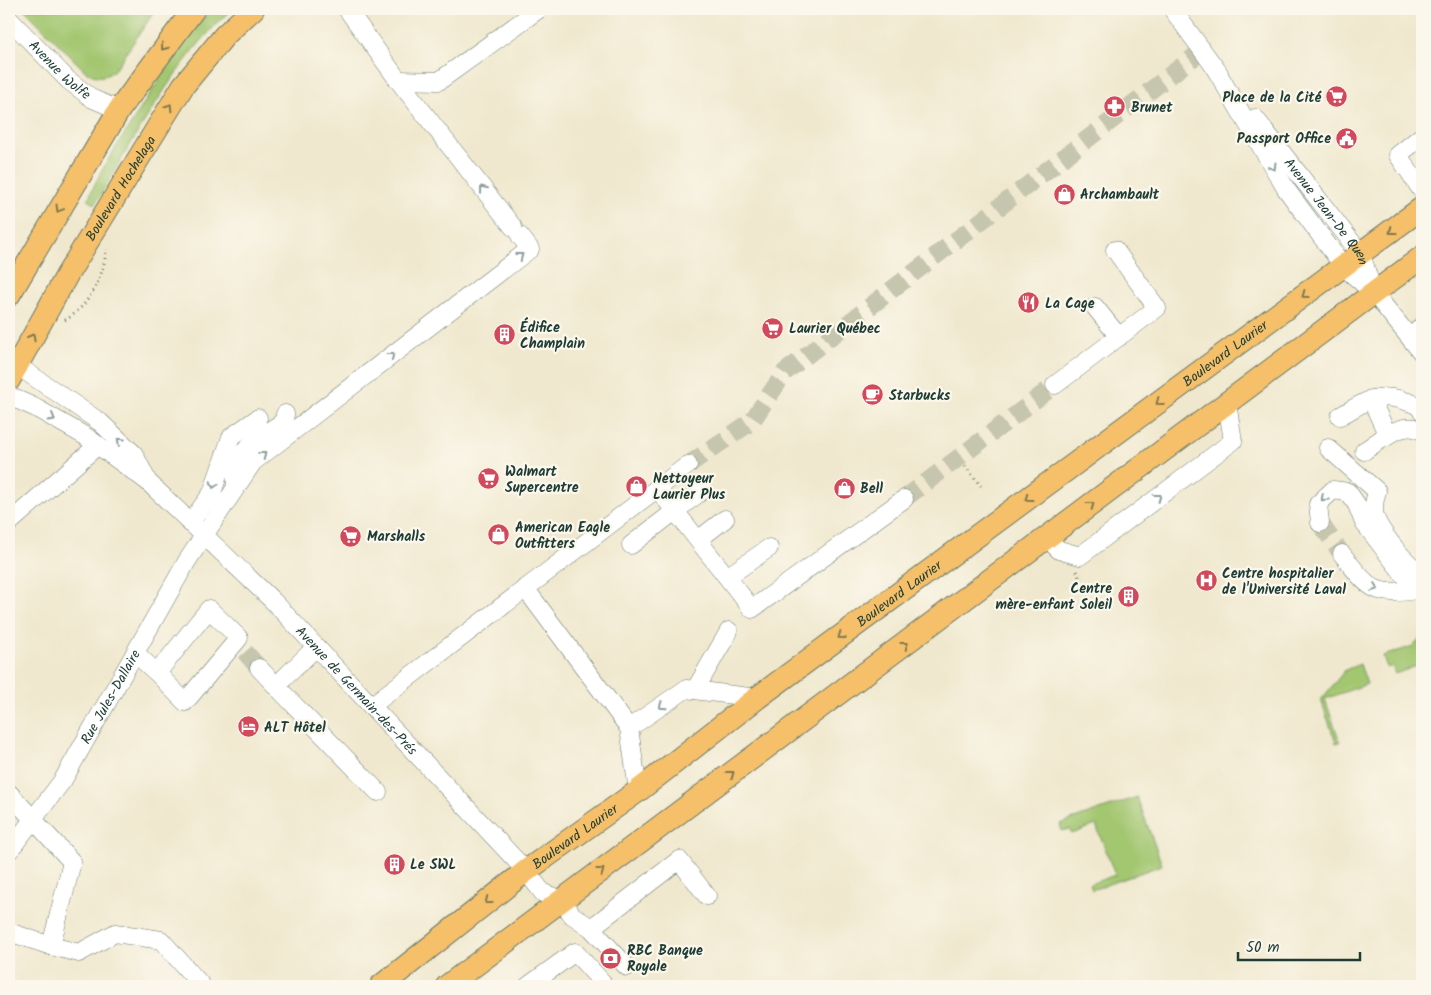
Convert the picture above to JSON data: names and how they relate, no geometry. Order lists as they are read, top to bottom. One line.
{"streets":{"main road":["Boulevard Hochelaga","Boulevard Laurier"],"street":["Avenue Wolfe","Avenue Jean-De Quen","Avenue de Germain-des-Prés","Rue Jules-Dallaire"]},"crossings":[["Boulevard Hochelaga","Avenue de Germain-des-Prés"],["Avenue Jean-De Quen","Boulevard Laurier"],["Boulevard Laurier","Avenue de Germain-des-Prés"],["Avenue de Germain-des-Prés","Rue Jules-Dallaire"]],"places":{"supermarket":["Place de la Cité","Laurier Québec","Walmart Supercentre","Marshalls"],"pharmacy":["Brunet"],"public building":["Passport Office"],"shop":["Archambault","Nettoyeur Laurier Plus","Bell","American Eagle Outfitters"],"restaurant":["La Cage"],"building":["Édifice Champlain","Centre mère-enfant Soleil","Le SWL"],"cafe":["Starbucks"],"hospital":["Centre hospitalier de l'Université Laval"],"hotel":["ALT Hôtel"],"bank":["RBC Banque Royale"]},"scale_bar":"50 m"}
